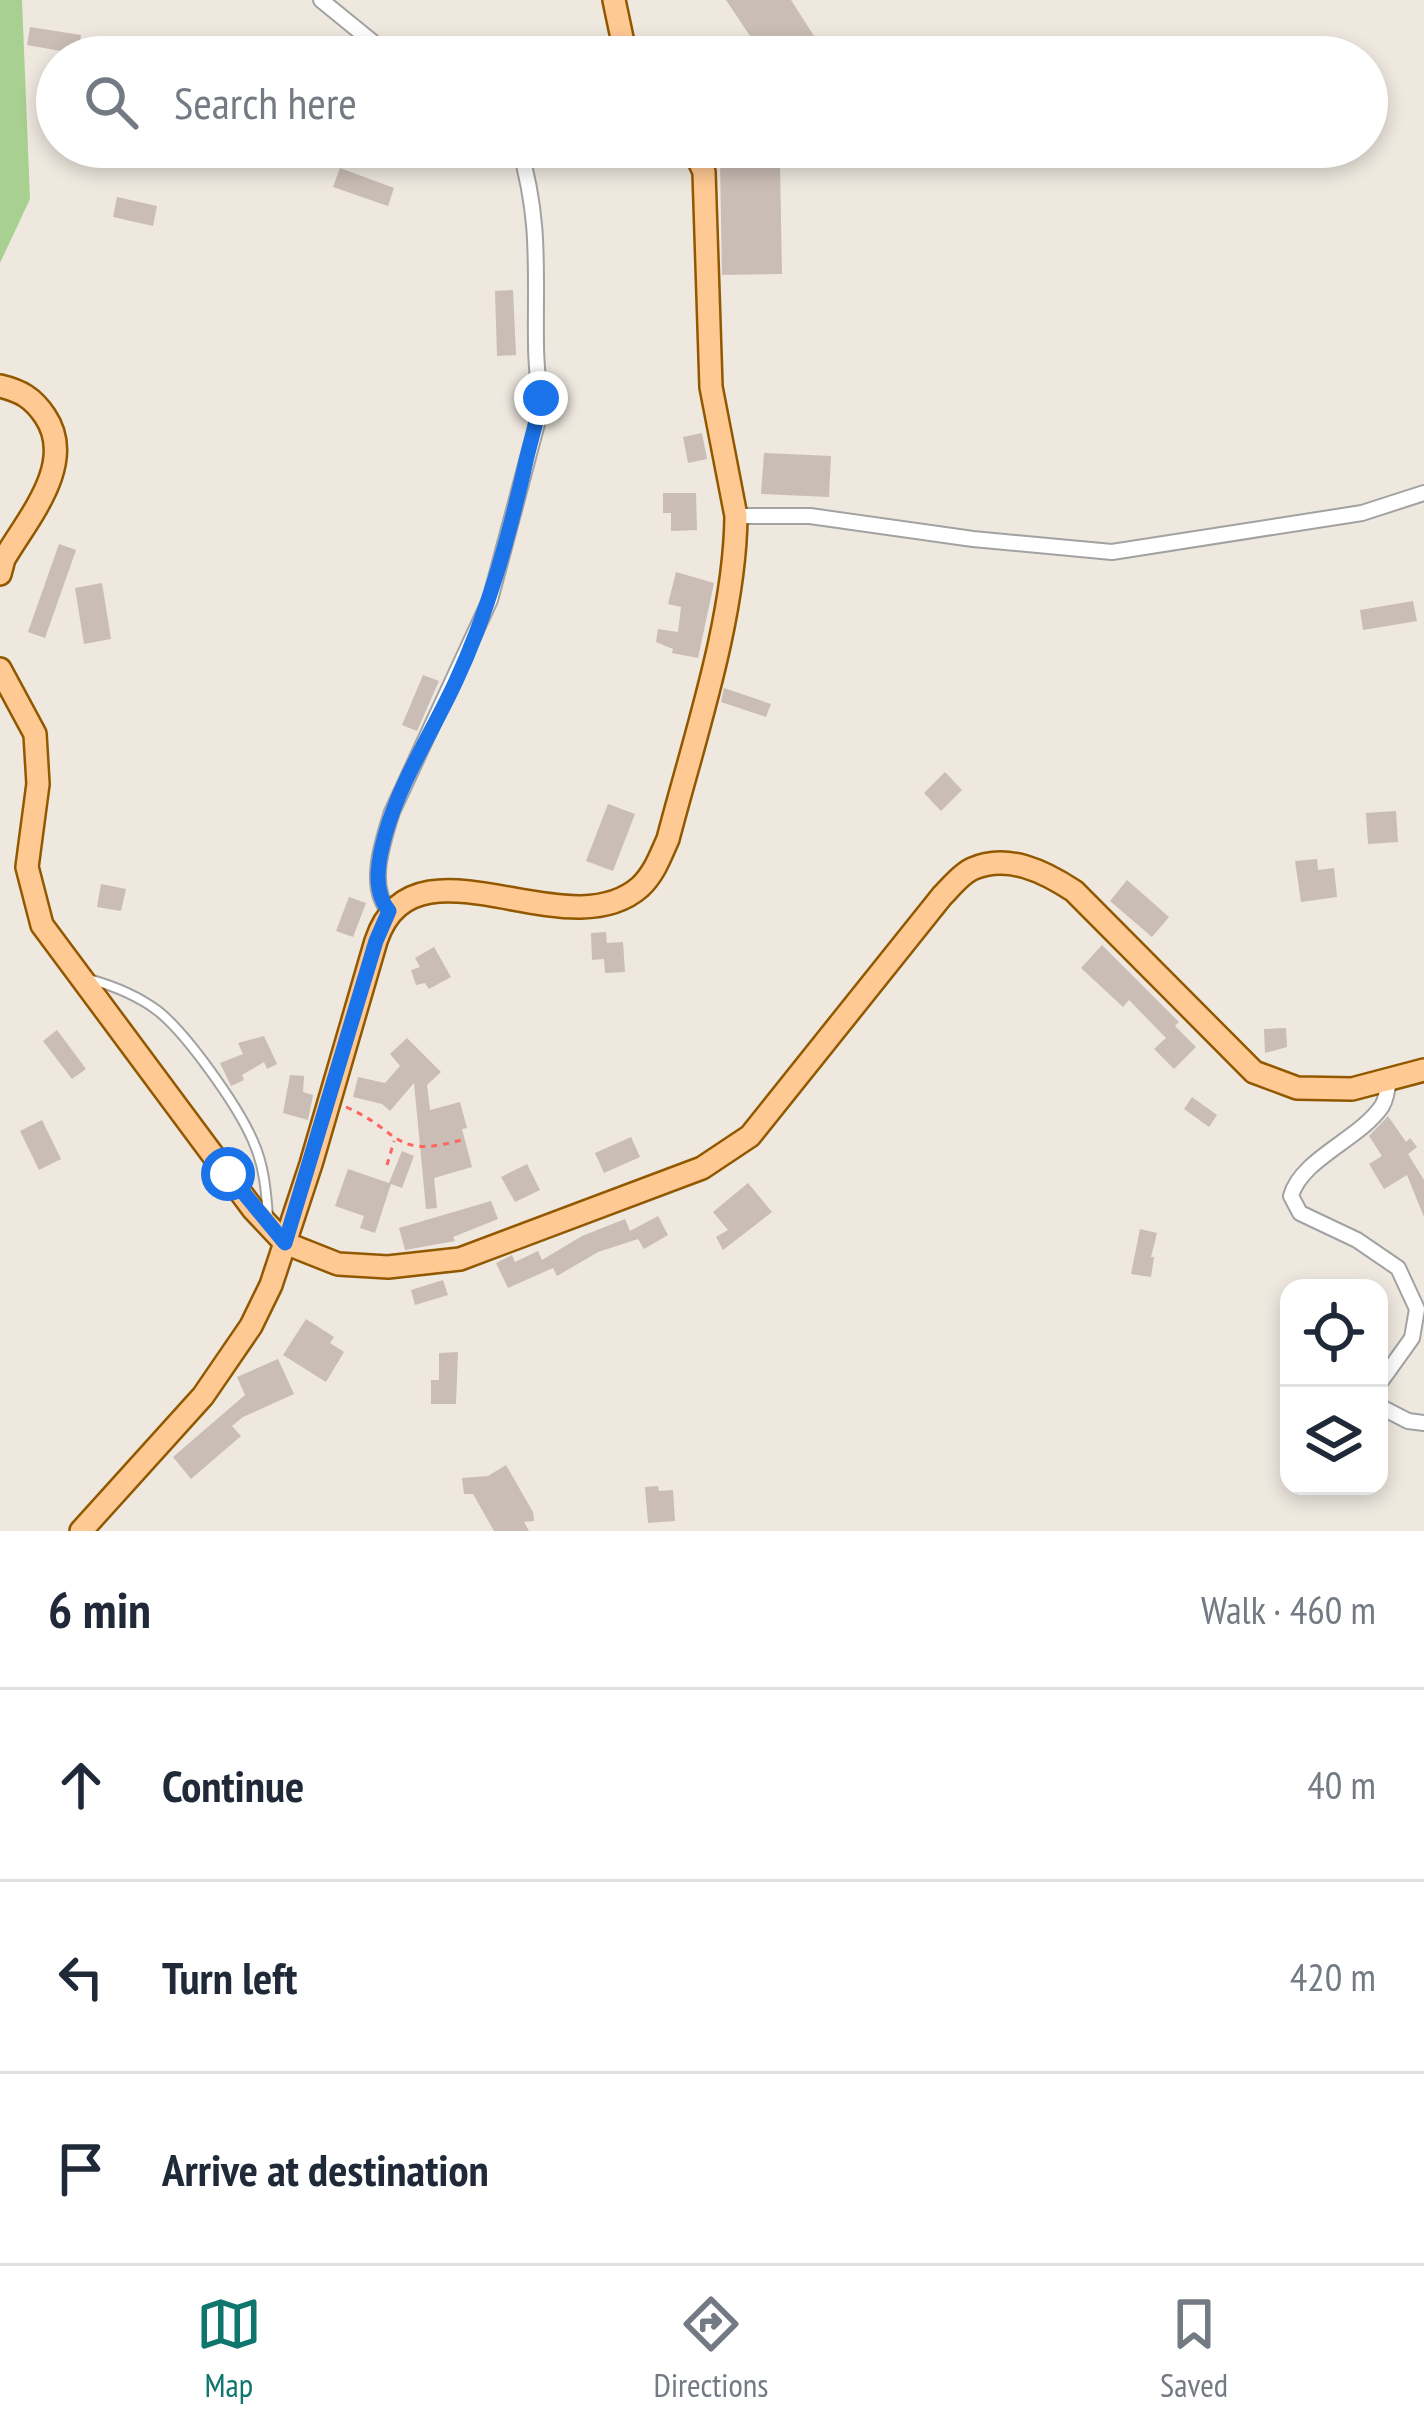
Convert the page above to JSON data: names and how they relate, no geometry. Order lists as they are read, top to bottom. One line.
{"page":{"search":"Search here","heading":["6 min","Walk · 460 m"],"list":[["Continue","40 m"],["Turn left","420 m"],"Arrive at destination"],"nav":["Map","Directions","Saved"]}}
